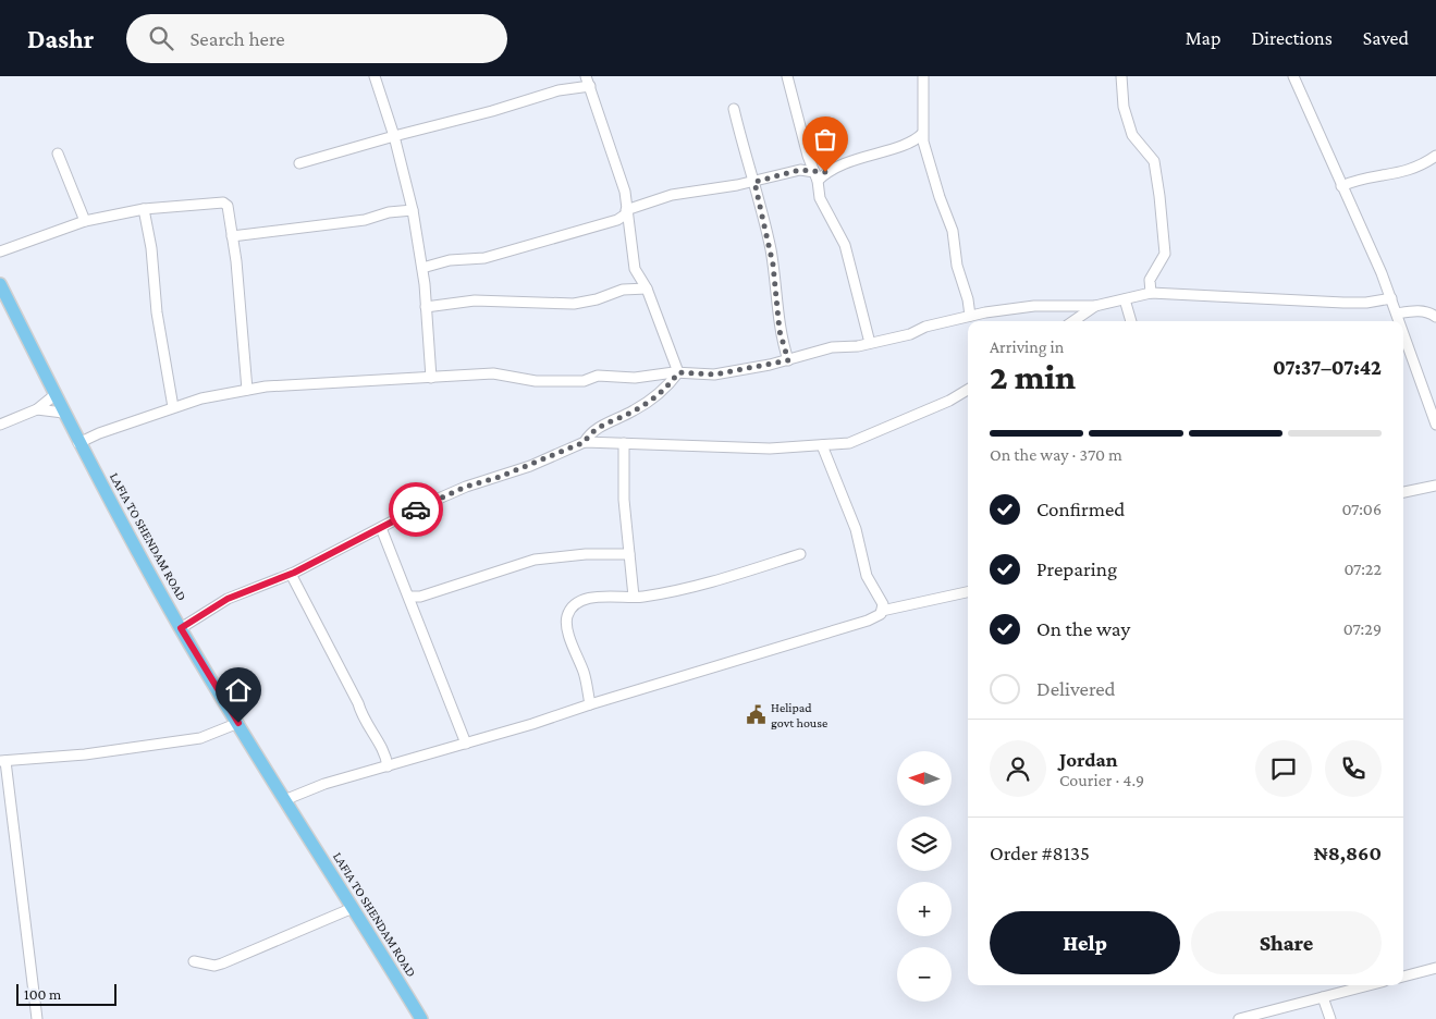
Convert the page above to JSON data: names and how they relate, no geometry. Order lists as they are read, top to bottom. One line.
{"streets":{"main road":["LAFIA TO SHENDAM ROAD"]},"places":{"public building":["Helipad govt house"]},"scale_bar":"100 m","north":"left","page":{"header":"Dashr","search":"Search here","nav":["Map","Directions","Saved"],"heading":["2 min","Arriving in","07:37–07:42"],"panel":["Jordan","Courier · 4.9","Order #8135","₦8,860"],"bar":"On the way · 370 m","list":[["Confirmed","07:06"],["Preparing","07:22"],["On the way","07:29"],"Delivered"],"map_buttons":["+","−"],"buttons":["Help","Share"],"scale":"100 m"}}
